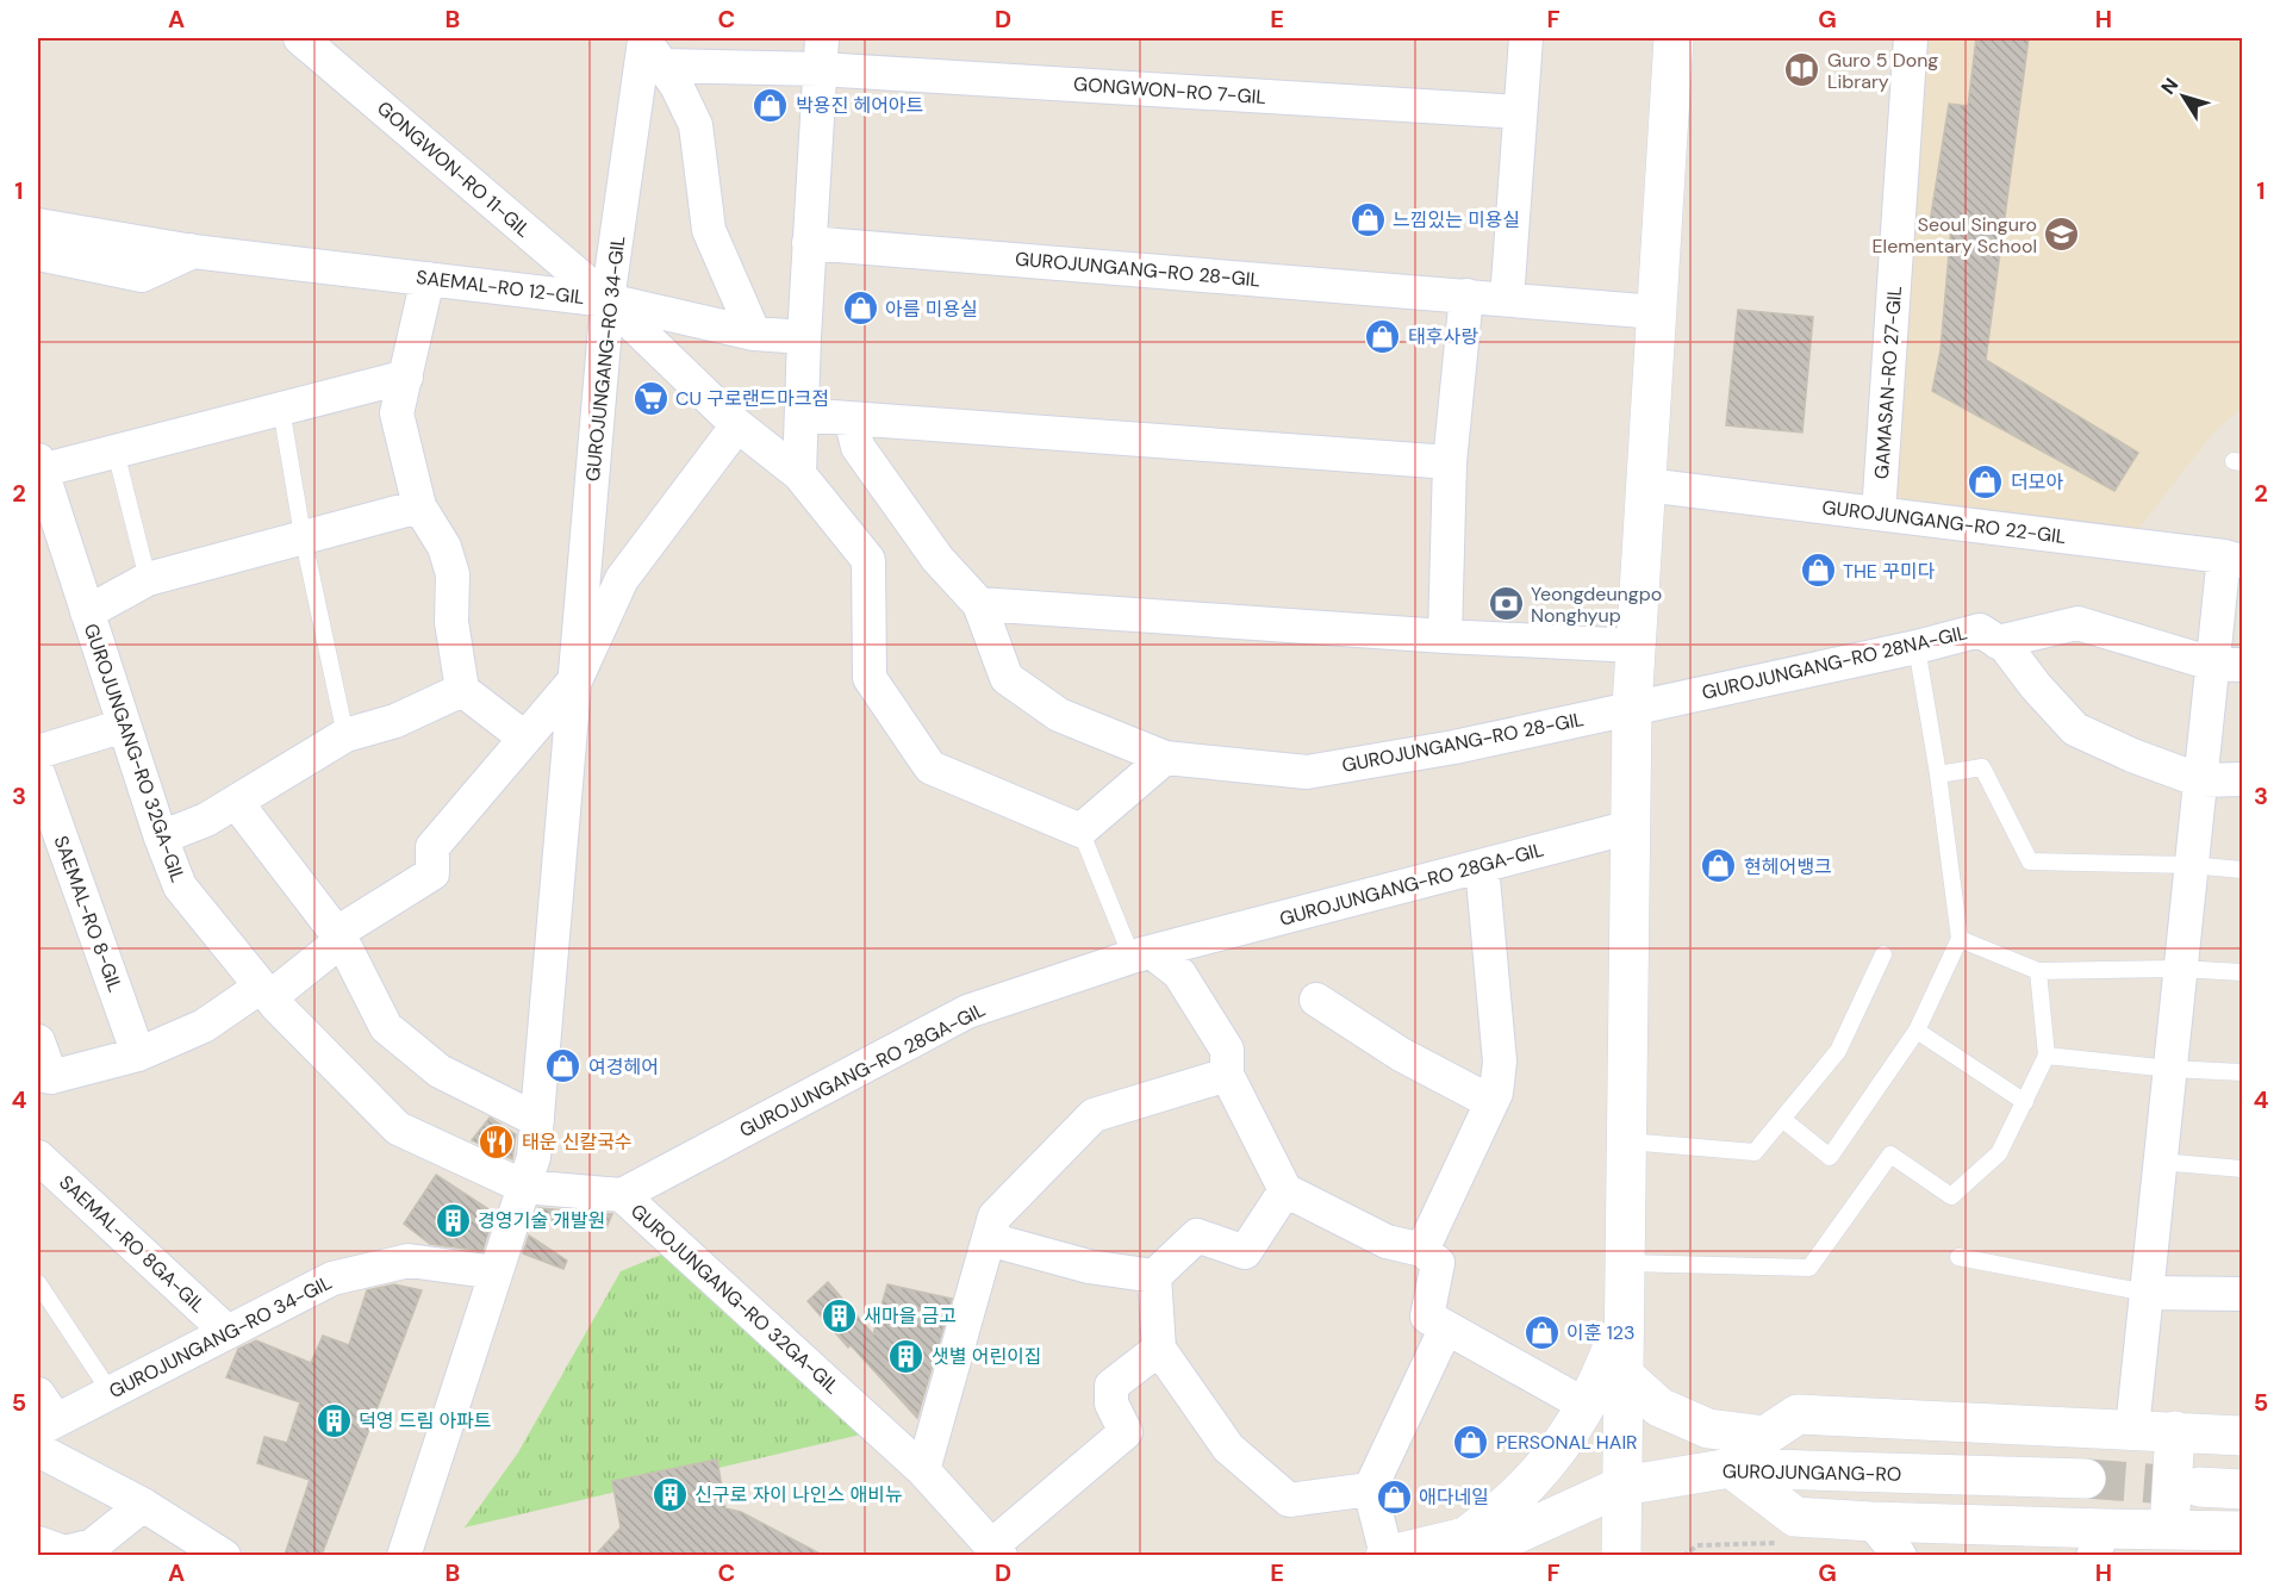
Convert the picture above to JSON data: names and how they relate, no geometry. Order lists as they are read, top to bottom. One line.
{"streets":{"street":["GONGWON-RO 7-GIL","GONGWON-RO 11-GIL","GUROJUNGANG-RO 28-GIL","SAEMAL-RO 12-GIL","GUROJUNGANG-RO 34-GIL","GAMASAN-RO 27-GIL","GUROJUNGANG-RO 22-GIL","GUROJUNGANG-RO 28NA-GIL","GUROJUNGANG-RO 32GA-GIL","GUROJUNGANG-RO 28GA-GIL","SAEMAL-RO 8-GIL","SAEMAL-RO 8GA-GIL","GUROJUNGANG-RO"]},"crossings":[["GONGWON-RO 7-GIL","GUROJUNGANG-RO 34-GIL"],["GONGWON-RO 11-GIL","SAEMAL-RO 12-GIL"],["GONGWON-RO 11-GIL","GUROJUNGANG-RO 34-GIL"],["GUROJUNGANG-RO 28-GIL","GUROJUNGANG-RO 28NA-GIL"],["SAEMAL-RO 12-GIL","GUROJUNGANG-RO 34-GIL"],["GUROJUNGANG-RO 34-GIL","GUROJUNGANG-RO 32GA-GIL"],["GUROJUNGANG-RO 34-GIL","SAEMAL-RO 8GA-GIL"],["GAMASAN-RO 27-GIL","GUROJUNGANG-RO 22-GIL"],["GUROJUNGANG-RO 32GA-GIL","GUROJUNGANG-RO 28GA-GIL"]],"places":{"library":["Guro 5 Dong Library"],"shop":["박용진 헤어아트","느낌있는 미용실","아름 미용실","태후사랑","더모아","THE 꾸미다","현헤어뱅크","여경헤어","이훈 123","PERSONAL HAIR","애다네일"],"school or university":["Seoul Singuro Elementary School"],"supermarket":["CU 구로랜드마크점"],"bank":["Yeongdeungpo Nonghyup"],"restaurant":["태운 신칼국수"],"building":["경영기술 개발원","새마을 금고","샛별 어린이집","덕영 드림 아파트","신구로 자이 나인스 애비뉴"]},"north":"top left","grid":{"columns":["A","B","C","D","E","F","G","H"],"rows":["1","2","3","4","5"]}}
